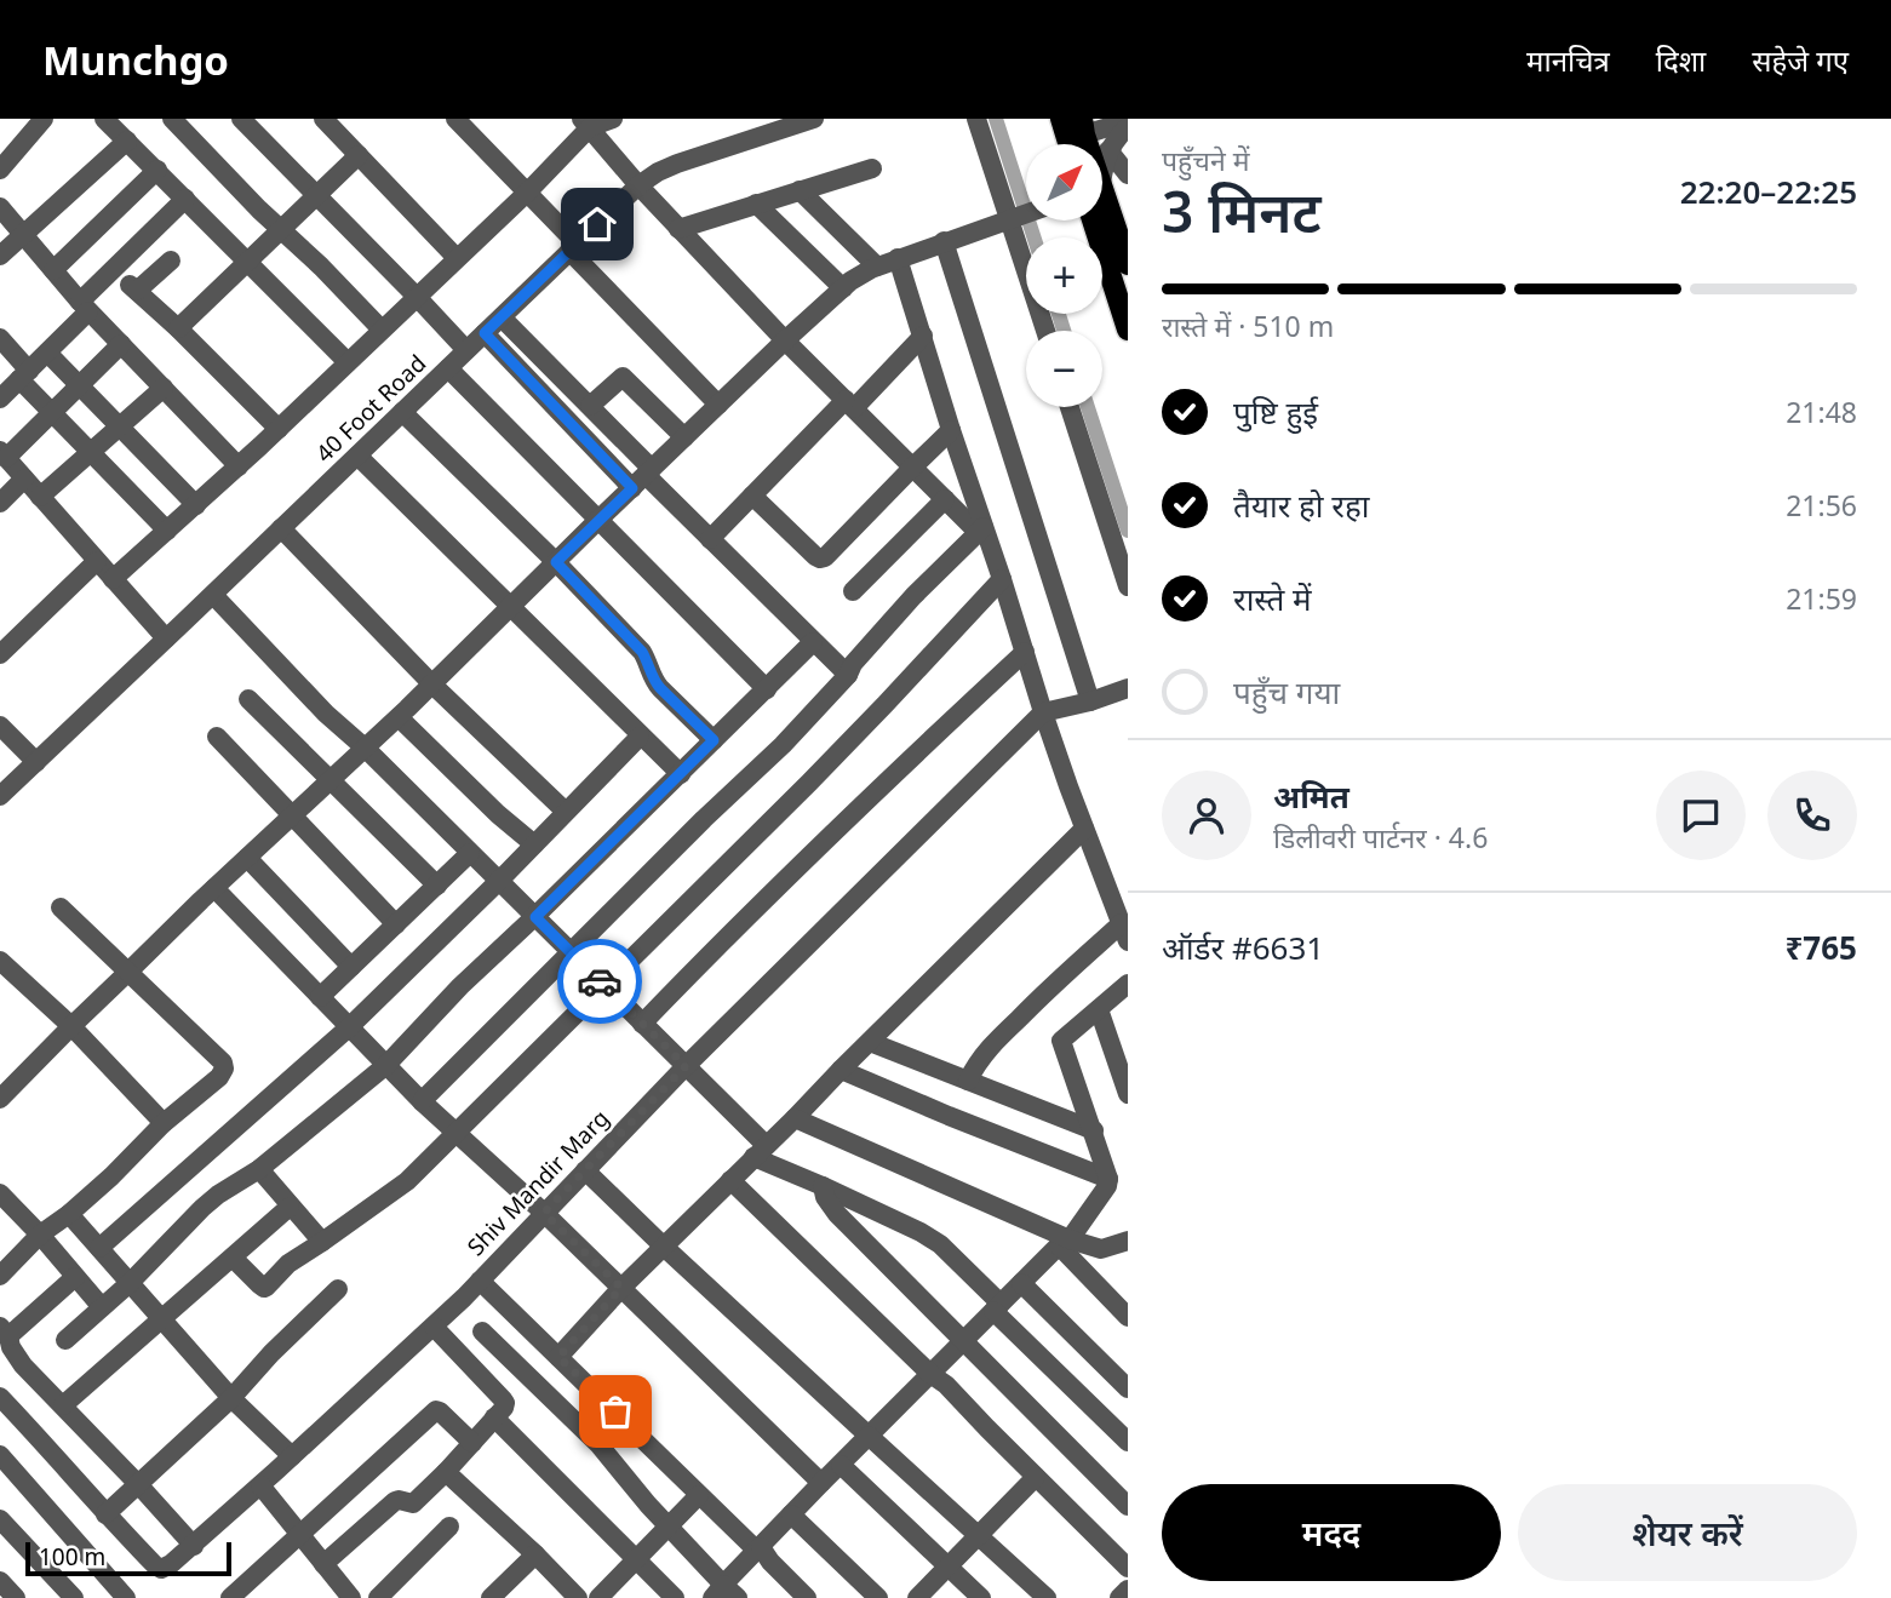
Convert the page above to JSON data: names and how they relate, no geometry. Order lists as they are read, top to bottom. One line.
{"streets":{"street":["40 Foot Road","Shiv Mandir Marg"]},"scale_bar":"100 m","north":"top right","page":{"header":"Munchgo","nav":["मानचित्र","दिशा","सहेजे गए"],"heading":["3 मिनट","पहुँचने में","22:20–22:25"],"panel":["अमित","डिलीवरी पार्टनर · 4.6","ऑर्डर #6631","₹765"],"map_buttons":["+","−"],"bar":"रास्ते में · 510 m","list":[["पुष्टि हुई","21:48"],["तैयार हो रहा","21:56"],["रास्ते में","21:59"],"पहुँच गया"],"buttons":["मदद","शेयर करें"],"scale":"100 m"}}
